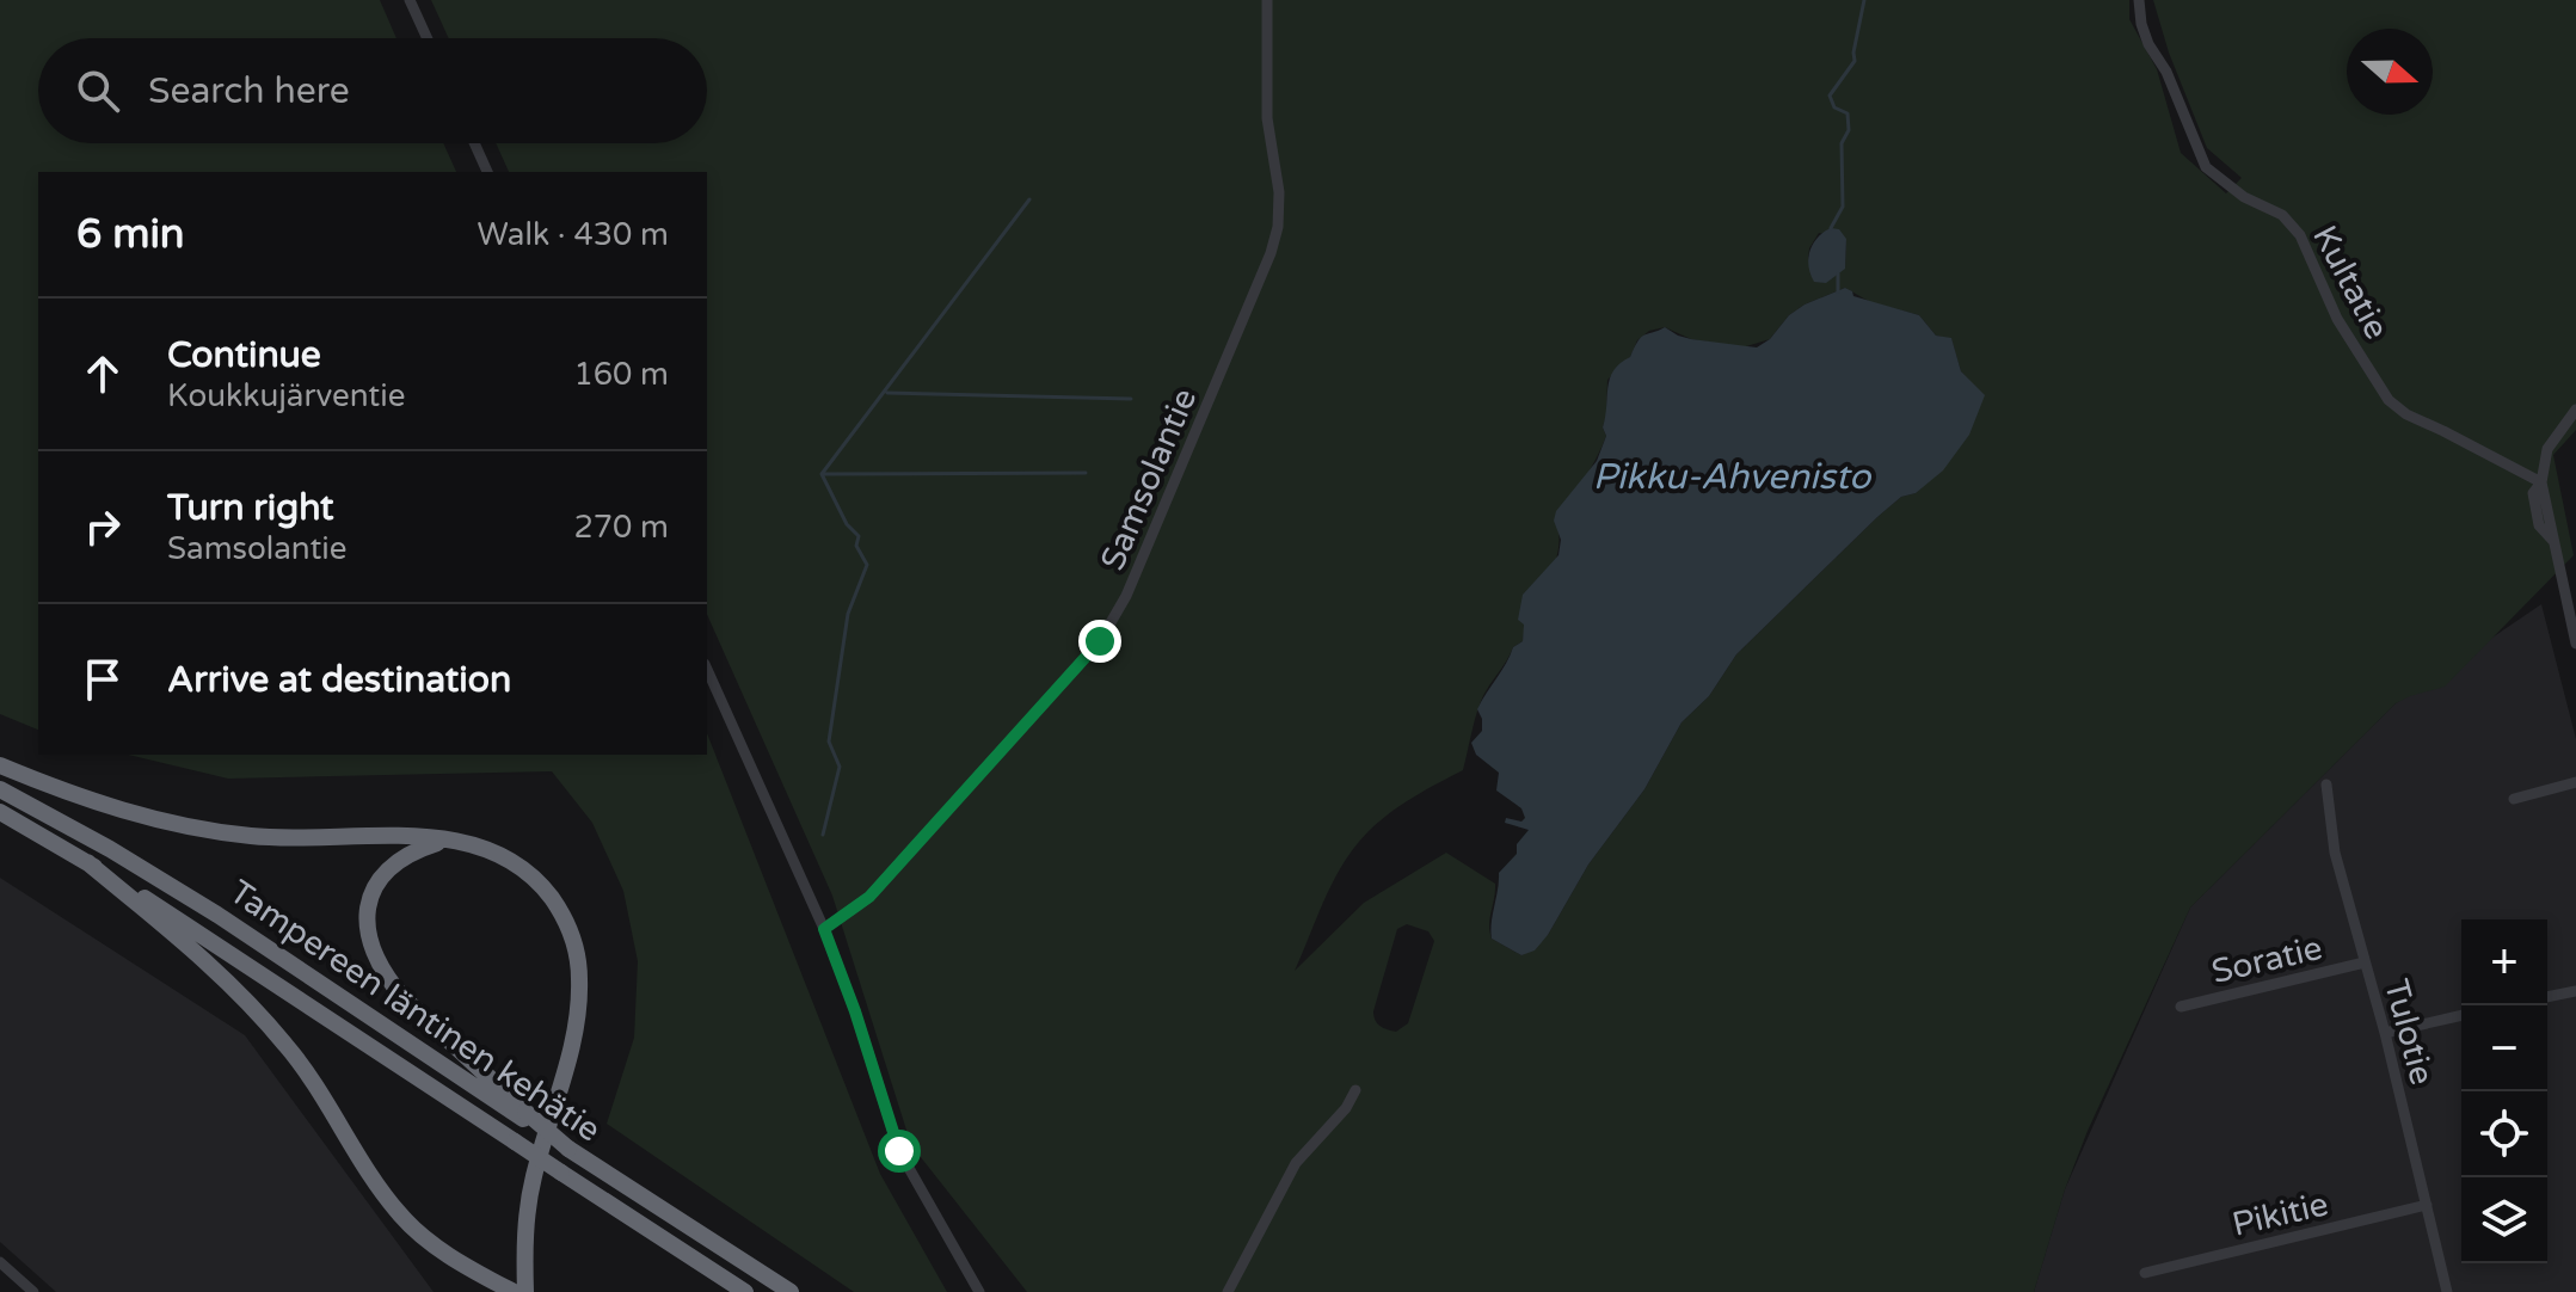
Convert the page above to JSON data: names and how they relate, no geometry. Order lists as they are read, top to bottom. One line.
{"streets":{"highway":["Tampereen läntinen kehätie"],"street":["Kultatie","Samsolantie","Soratie","Tulotie","Pikitie"]},"crossings":[["Soratie","Tulotie"],["Tulotie","Pikitie"]],"water":["Pikku-Ahvenisto"],"north":"right","page":{"search":"Search here","heading":["6 min","Walk · 430 m"],"list":[["Continue","Koukkujärventie","160 m"],["Turn right","Samsolantie","270 m"],"Arrive at destination"],"map_buttons":["+","−"]}}
